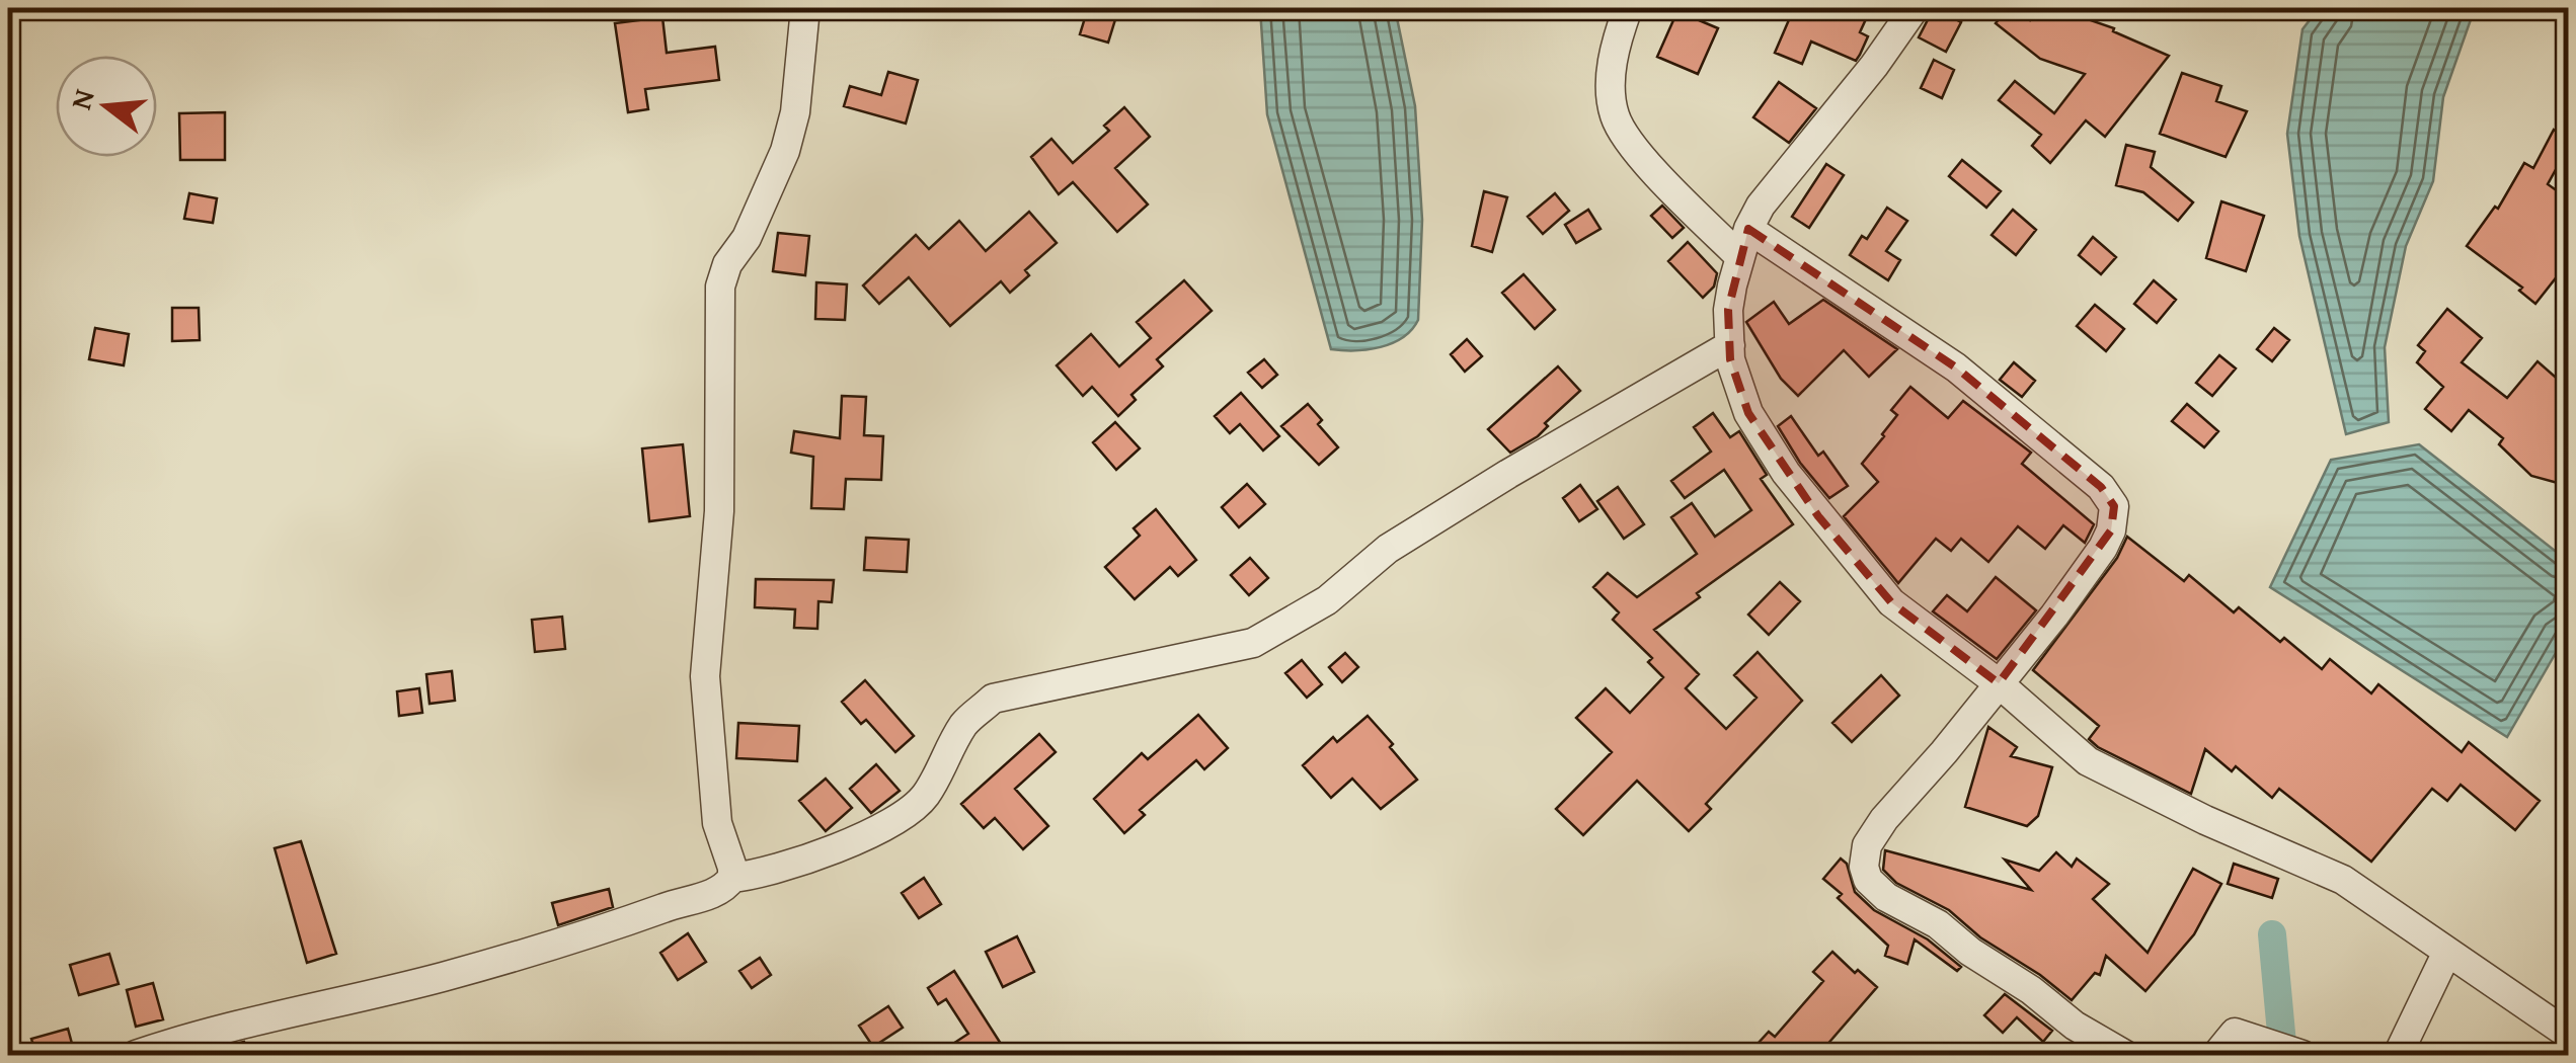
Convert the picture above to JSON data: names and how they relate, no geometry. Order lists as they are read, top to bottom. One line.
{"north":"left"}
